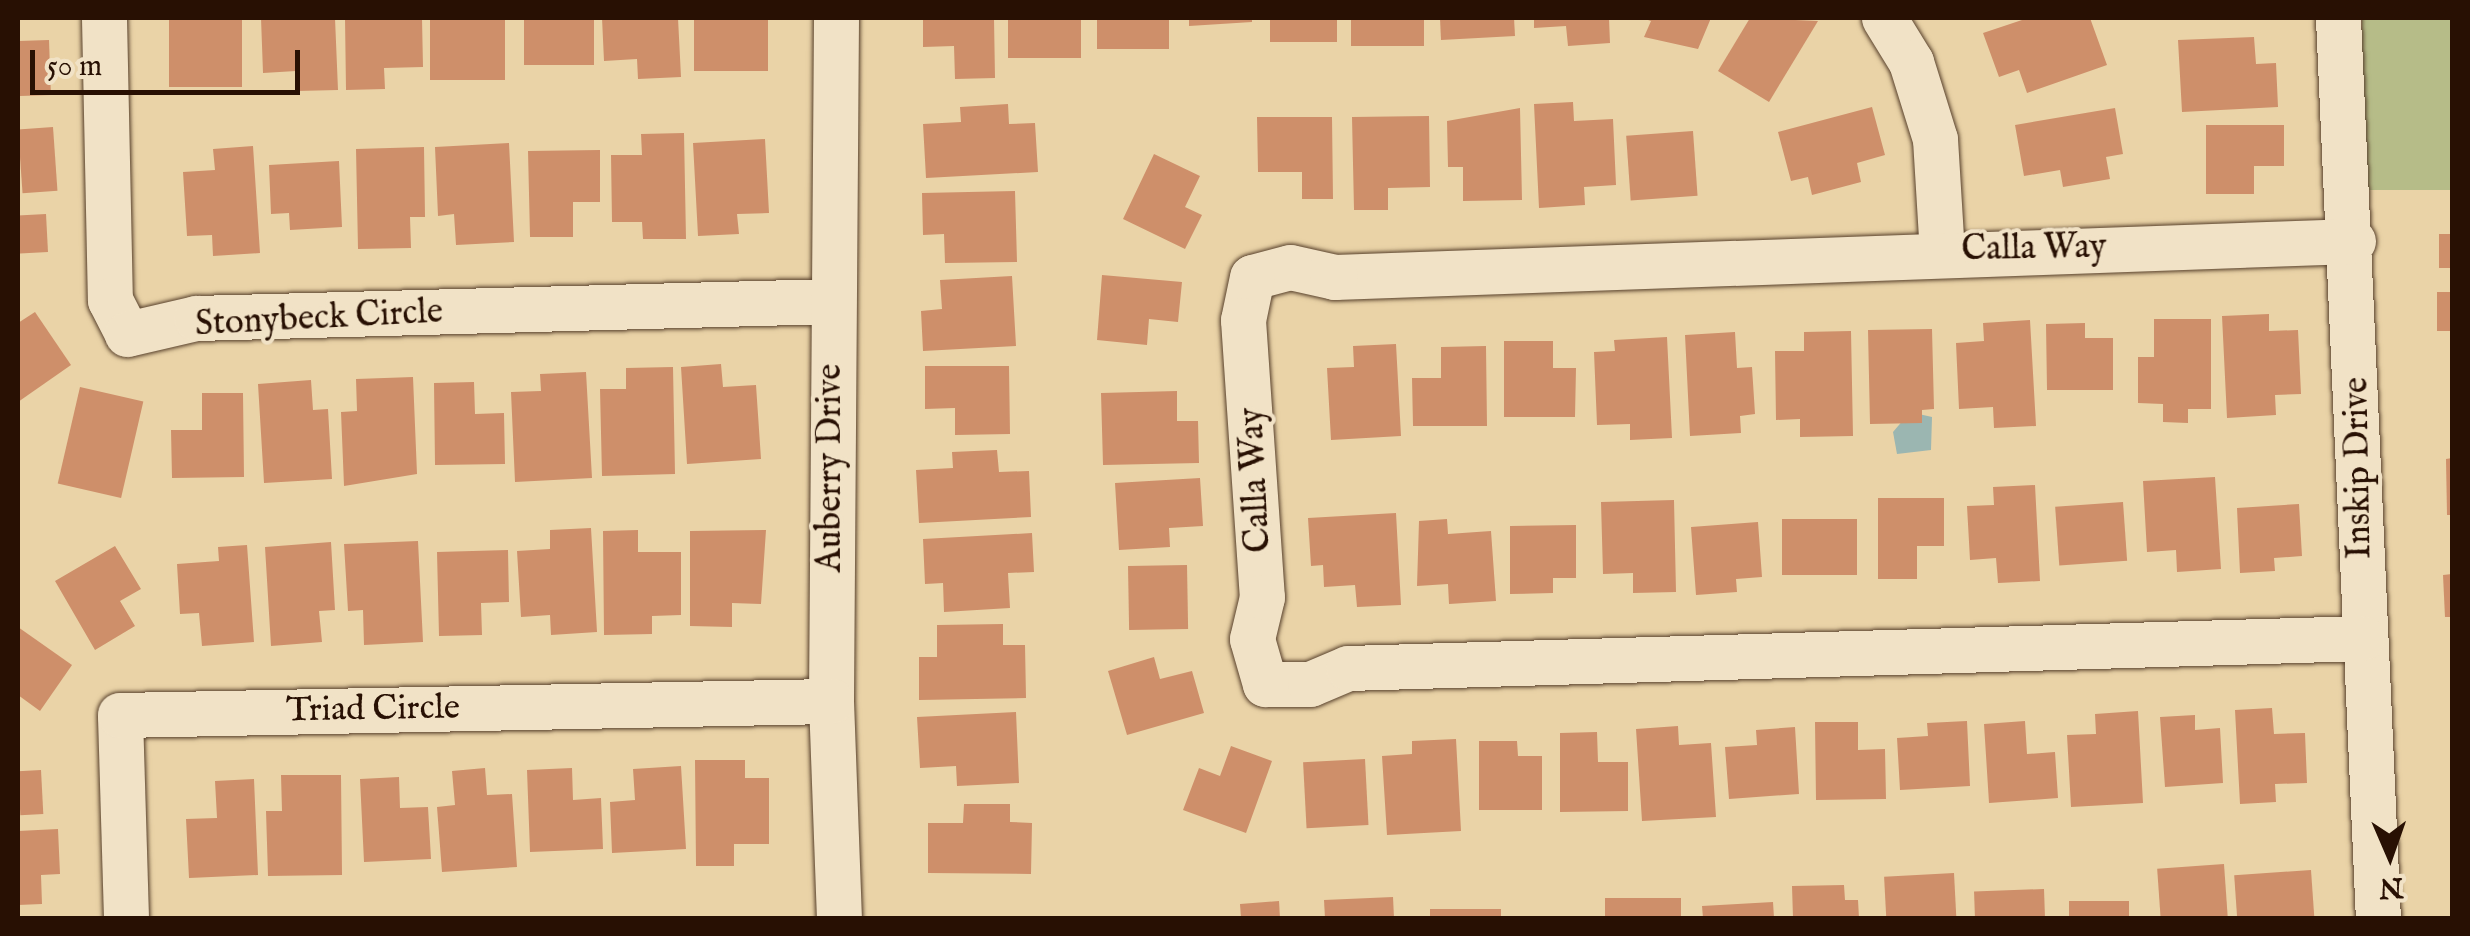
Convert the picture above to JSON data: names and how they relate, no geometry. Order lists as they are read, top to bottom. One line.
{"streets":{"street":["Calla Way","Stonybeck Circle","Auberry Drive","Inskip Drive","Triad Circle"]},"crossings":[["Calla Way","Inskip Drive"],["Stonybeck Circle","Auberry Drive"],["Auberry Drive","Triad Circle"]],"scale_bar":"50 m","north":"bottom"}
